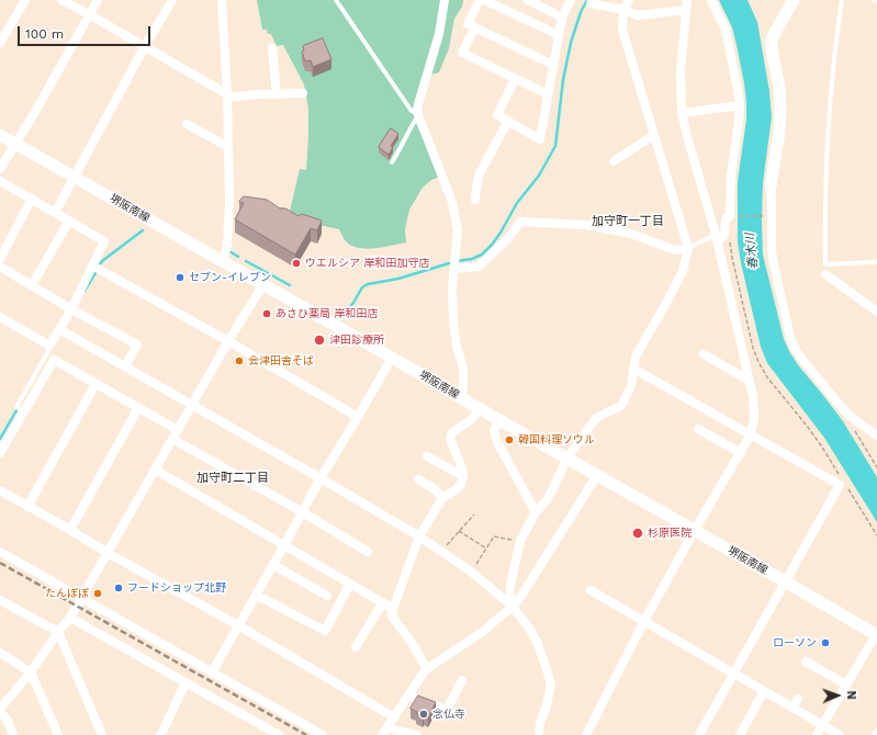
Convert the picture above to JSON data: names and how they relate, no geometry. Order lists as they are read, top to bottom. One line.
{"streets":{"main road":["堺阪南線"]},"districts":["加守町一丁目","加守町二丁目"],"water":["春木川"],"places":["ウエルシア 岸和田加守店","セブン-イレブン","あさひ薬局 岸和田店","津田診療所","会津田舎そば","韓国料理ソウル","杉原医院","フードショップ北野","たんぽぽ","ローソン","念仏寺"],"scale_bar":"100 m","north":"right"}
